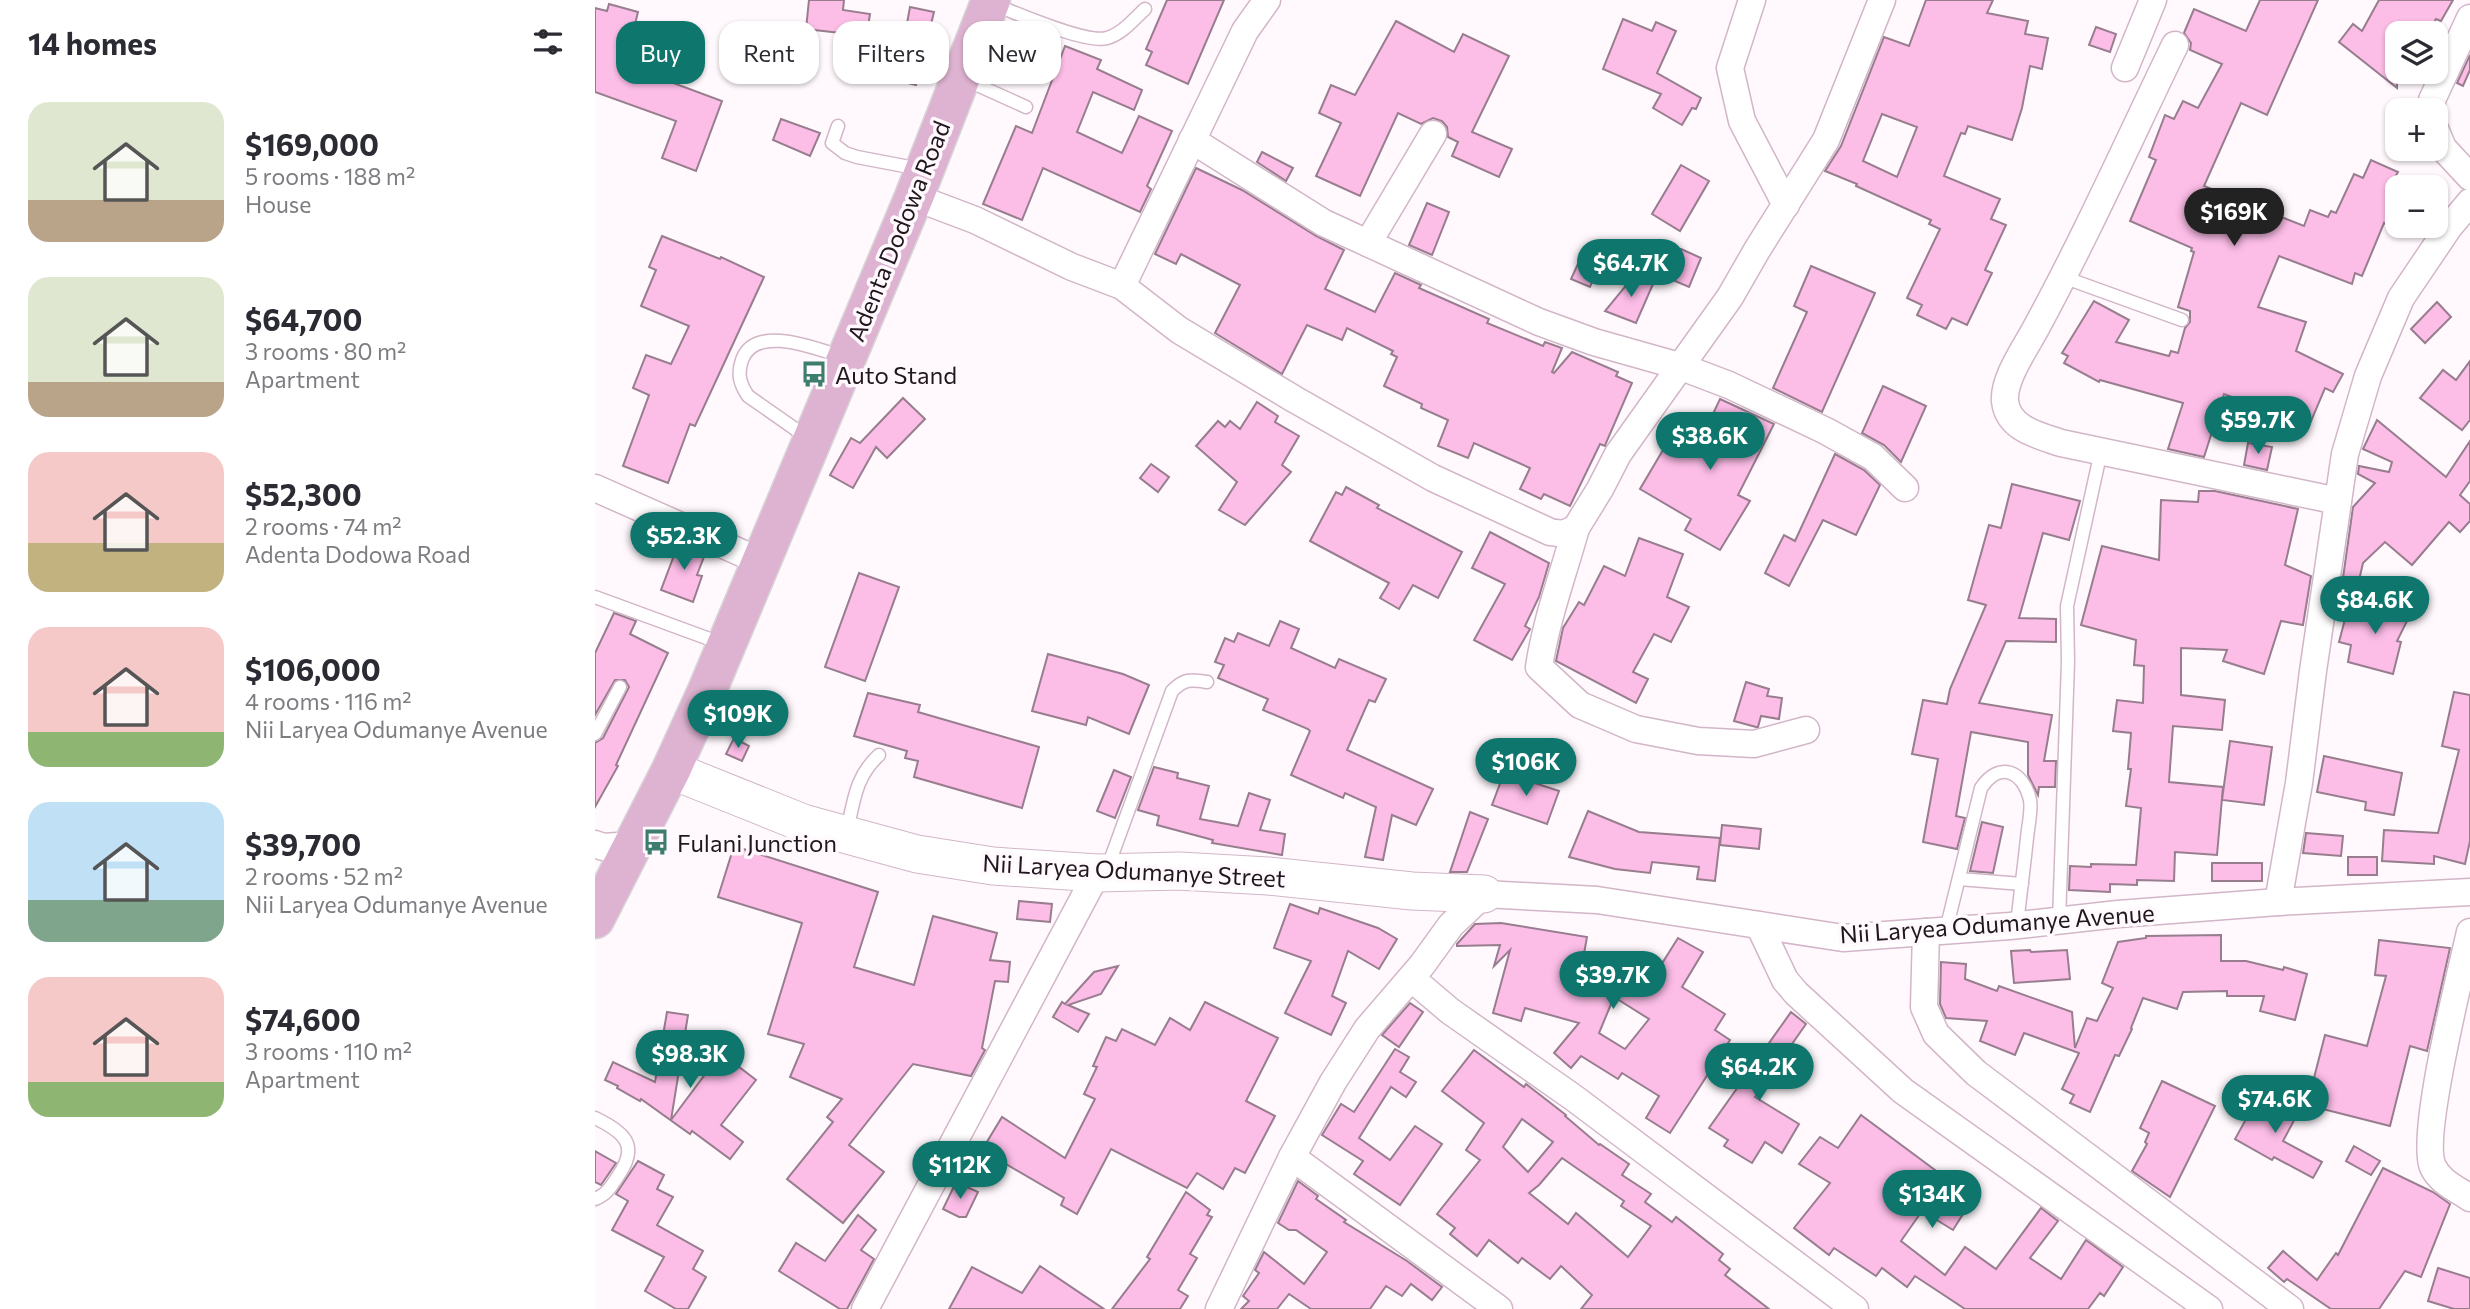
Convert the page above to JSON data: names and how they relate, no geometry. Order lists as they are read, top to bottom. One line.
{"streets":{"main road":["Adenta Dodowa Road"],"street":["Nii Laryea Odumanye Street","Nii Laryea Odumanye Avenue"]},"crossings":[["Adenta Dodowa Road","Nii Laryea Odumanye Street"],["Nii Laryea Odumanye Street","Nii Laryea Odumanye Avenue"]],"places":{"bus stop":["Auto Stand","Fulani Junction"]},"page":{"heading":"14 homes","map_buttons":["+","−"],"chip":["Buy","Rent","Filters","New"],"list":[{"name":"$169,000","note":"5 rooms · 188 m² · House"},{"name":"$64,700","note":"3 rooms · 80 m² · Apartment"},{"name":"$52,300","note":"2 rooms · 74 m² · Adenta Dodowa Road"},{"name":"$106,000","note":"4 rooms · 116 m² · Nii Laryea Odumanye Avenue"},{"name":"$39,700","note":"2 rooms · 52 m² · Nii Laryea Odumanye Avenue"},{"name":"$74,600","note":"3 rooms · 110 m² · Apartment"}],"price":["$169K","$64.7K","$59.7K","$38.6K","$52.3K","$84.6K","$109K","$106K","$39.7K","$98.3K","$64.2K","$74.6K","$112K","$134K"]}}
